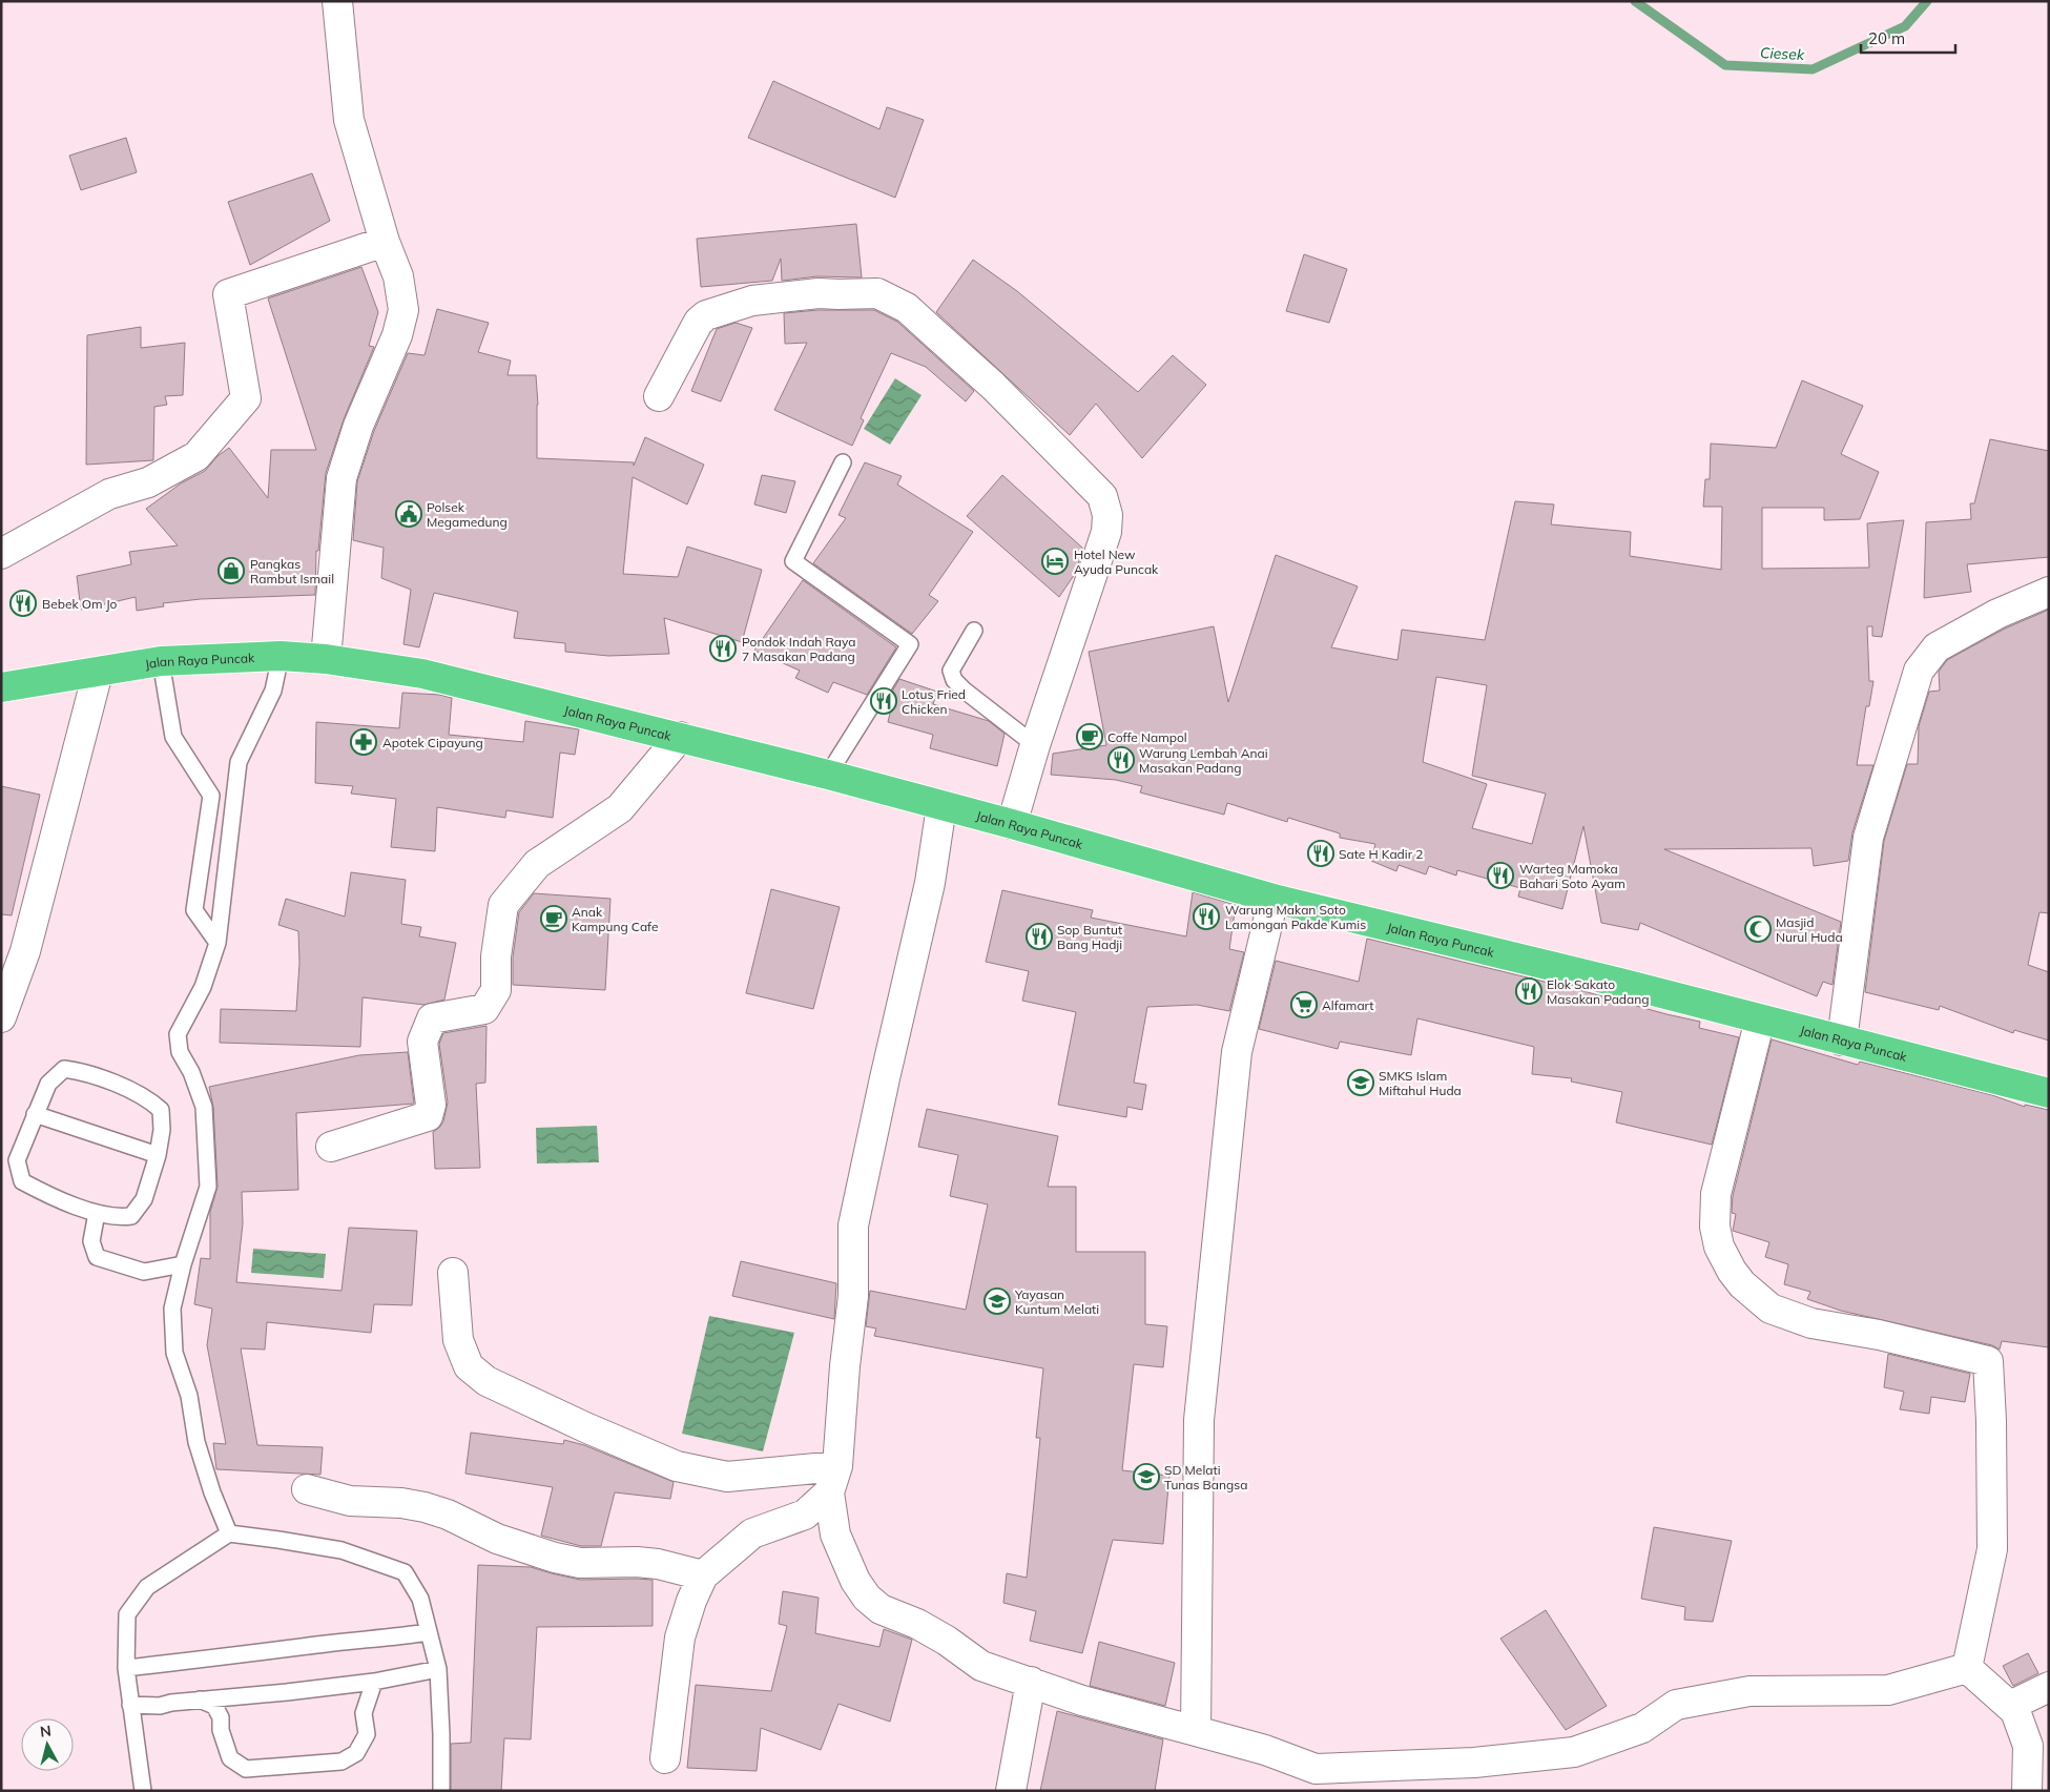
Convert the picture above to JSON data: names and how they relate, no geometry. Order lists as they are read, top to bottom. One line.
{"streets":{"highway":["Jalan Raya Puncak"]},"water":["Ciesek"],"places":{"public building":["Polsek Megamedung"],"hotel":["Hotel New Ayuda Puncak"],"shop":["Pangkas Rambut Ismail"],"restaurant":["Bebek Om Jo","Pondok Indah Raya 7 Masakan Padang","Lotus Fried Chicken","Warung Lembah Anai Masakan Padang","Sate H Kadir 2","Warteg Mamoka Bahari Soto Ayam","Warung Makan Soto Lamongan Pakde Kumis","Sop Buntut Bang Hadji","Elok Sakato Masakan Padang"],"cafe":["Coffe Nampol","Anak Kampung Cafe"],"pharmacy":["Apotek Cipayung"],"mosque":["Masjid Nurul Huda"],"supermarket":["Alfamart"],"school or university":["SMKS Islam Miftahul Huda","Yayasan Kuntum Melati","SD Melati Tunas Bangsa"]},"scale_bar":"20 m","north":"top"}
